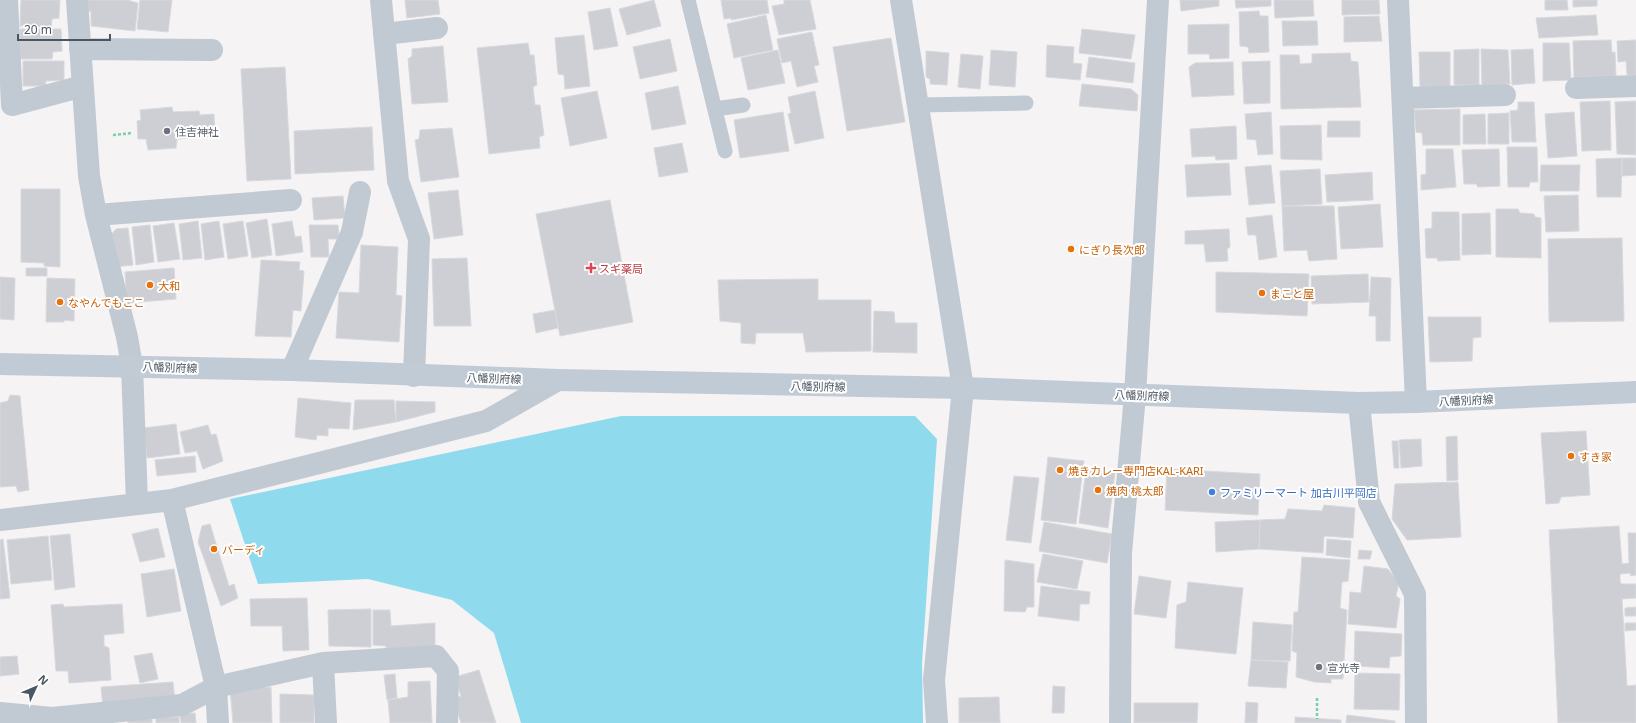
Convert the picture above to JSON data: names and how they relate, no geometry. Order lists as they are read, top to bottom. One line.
{"streets":{"main road":["八幡別府線"]},"places":{"other":["住吉神社","にぎり長次郎","大和","まこと屋","なやんでもここ","すき家","焼きカレー専門店KAL-KARI","焼肉 桃太郎","ファミリーマート 加古川平岡店","バーディ","宣光寺"],"health":["スギ薬局"]},"scale_bar":"20 m","north":"top right"}
